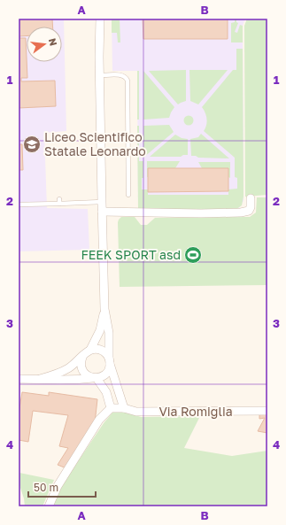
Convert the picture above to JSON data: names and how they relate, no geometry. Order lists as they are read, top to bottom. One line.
{"streets":{"street":["Via Romiglia"]},"places":{"school or university":["Liceo Scientifico Statale Leonardo"],"sports":["FEEK SPORT asd"]},"scale_bar":"50 m","north":"right","grid":{"columns":["A","B"],"rows":["1","2","3","4"]}}
